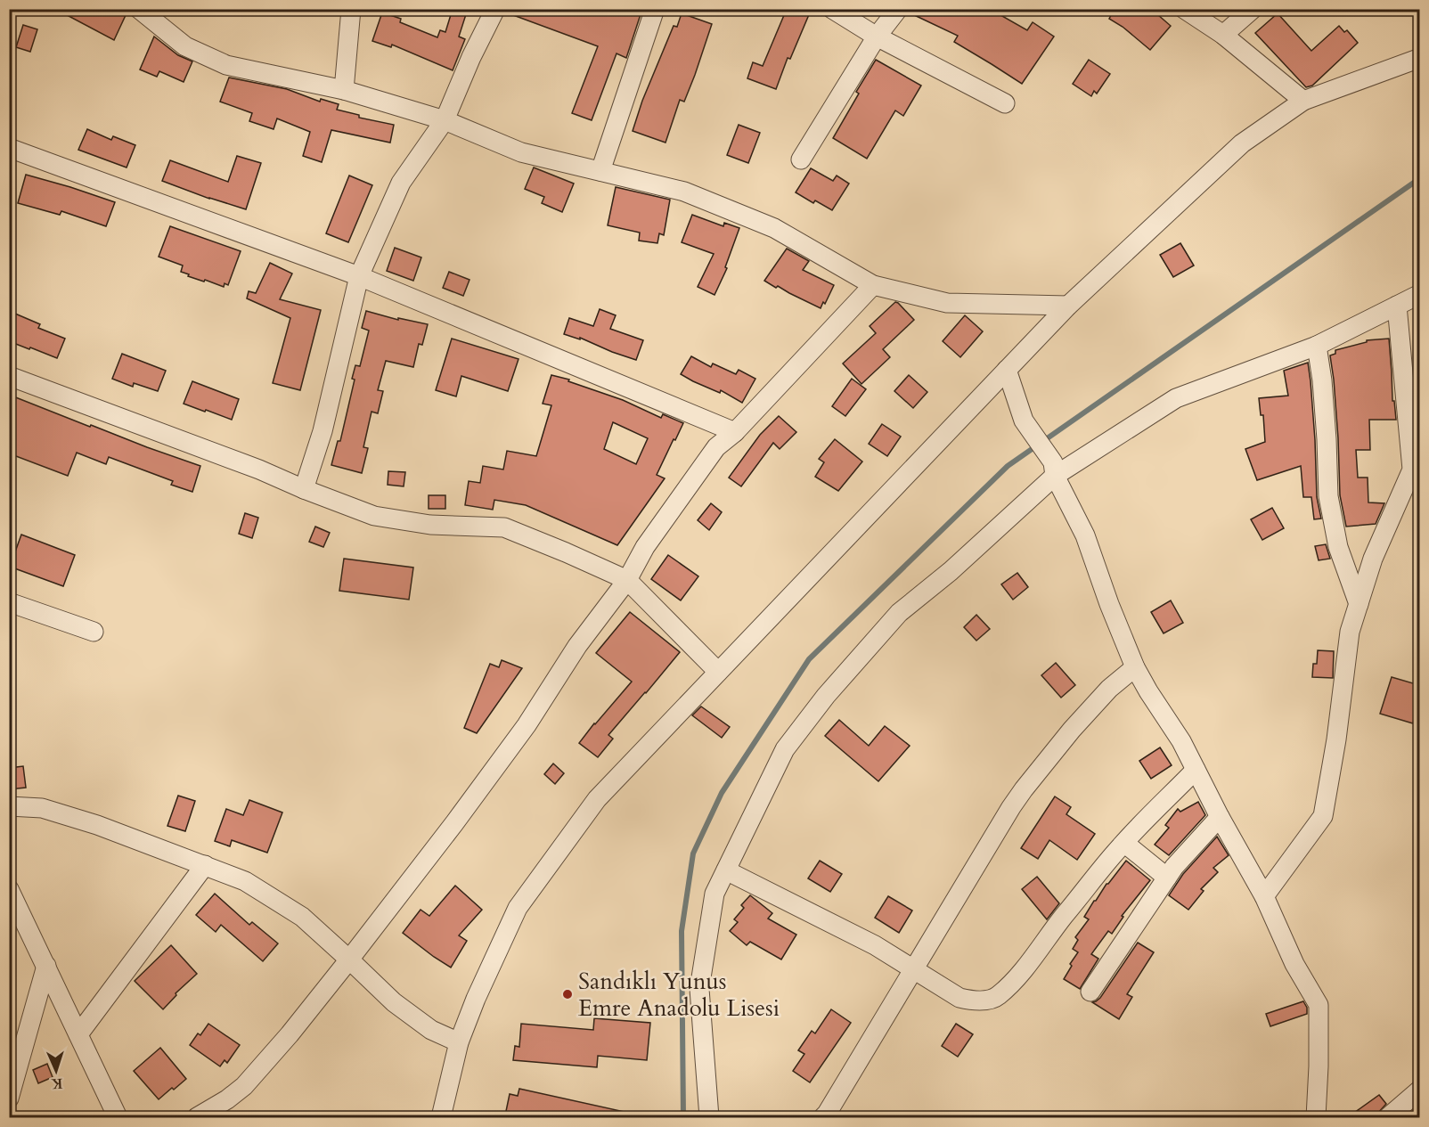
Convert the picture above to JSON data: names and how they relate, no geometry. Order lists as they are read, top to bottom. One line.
{"places":["Sandıklı Yunus Emre Anadolu Lisesi"],"north":"bottom"}
